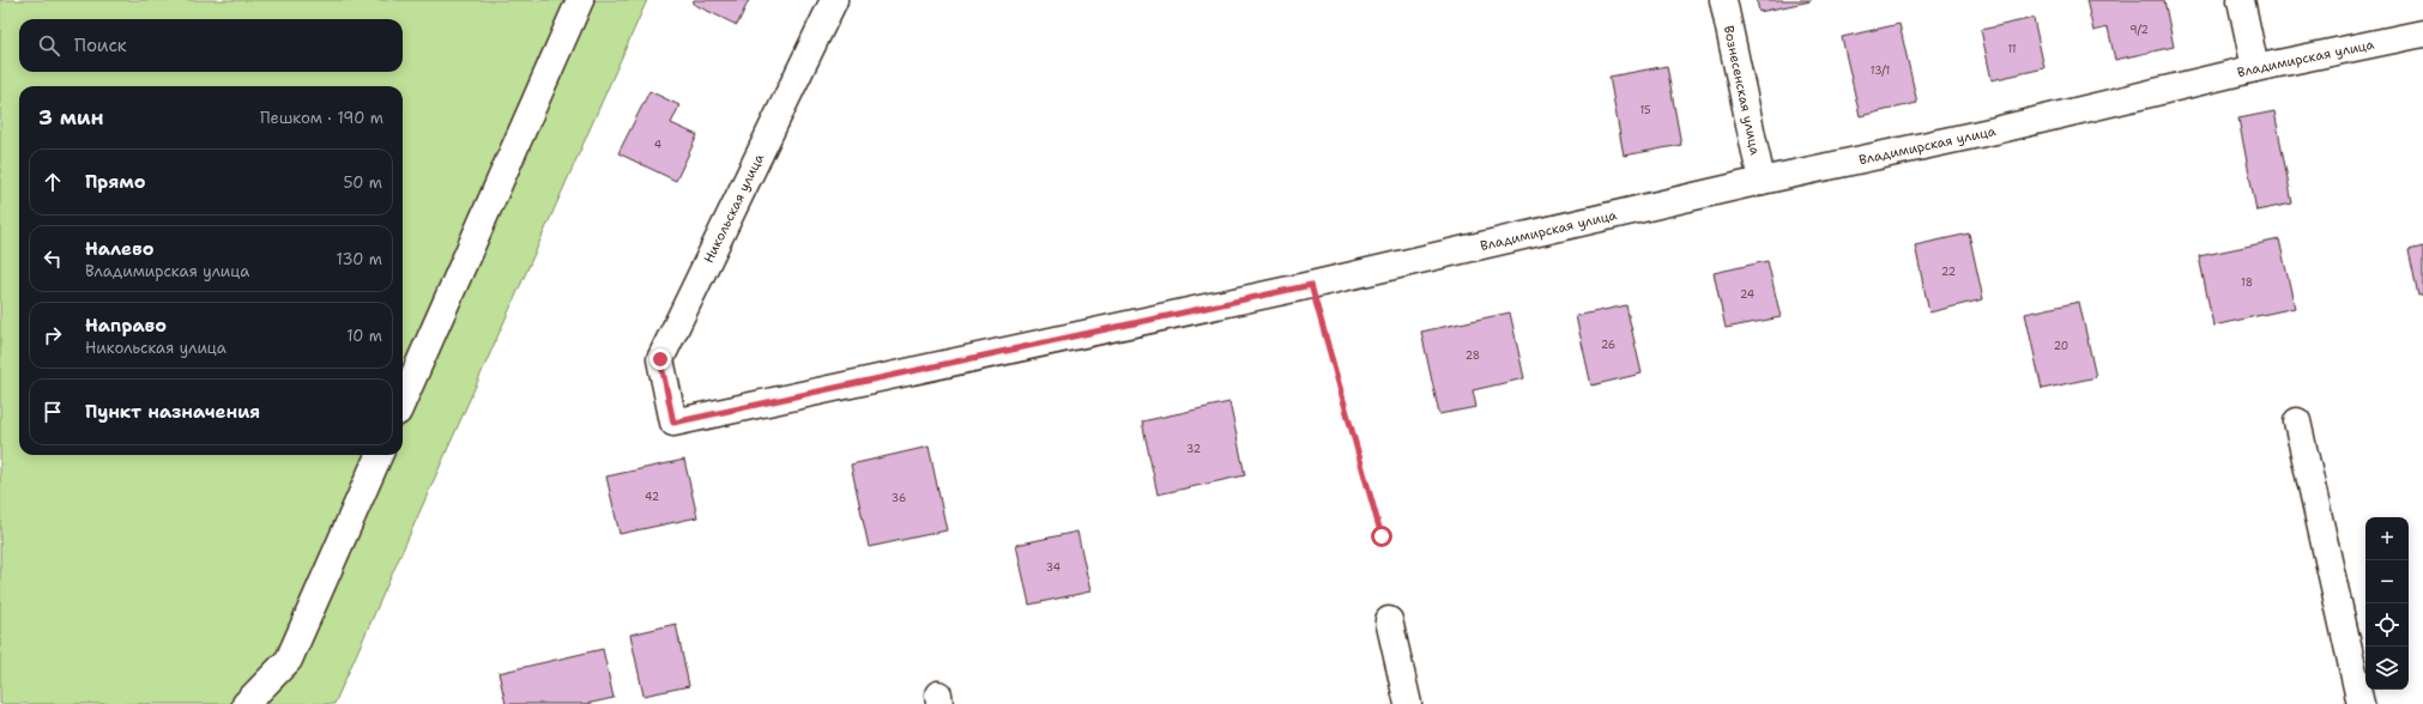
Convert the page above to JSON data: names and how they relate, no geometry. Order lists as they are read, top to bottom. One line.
{"streets":{"street":["Владимирская улица","Вознесенская улица","Никольская улица"]},"crossings":[["Владимирская улица","Вознесенская улица"],["Владимирская улица","Никольская улица"]],"house_numbers":["9/2","11","13/1","15","4","22","18","24","26","20","28","32","42","36","34"],"page":{"search":"Поиск","heading":["3 мин","Пешком · 190 m"],"list":[["Прямо","50 m"],["Налево","Владимирская улица","130 m"],["Направо","Никольская улица","10 m"],"Пункт назначения"],"map_buttons":["+","−"]}}
